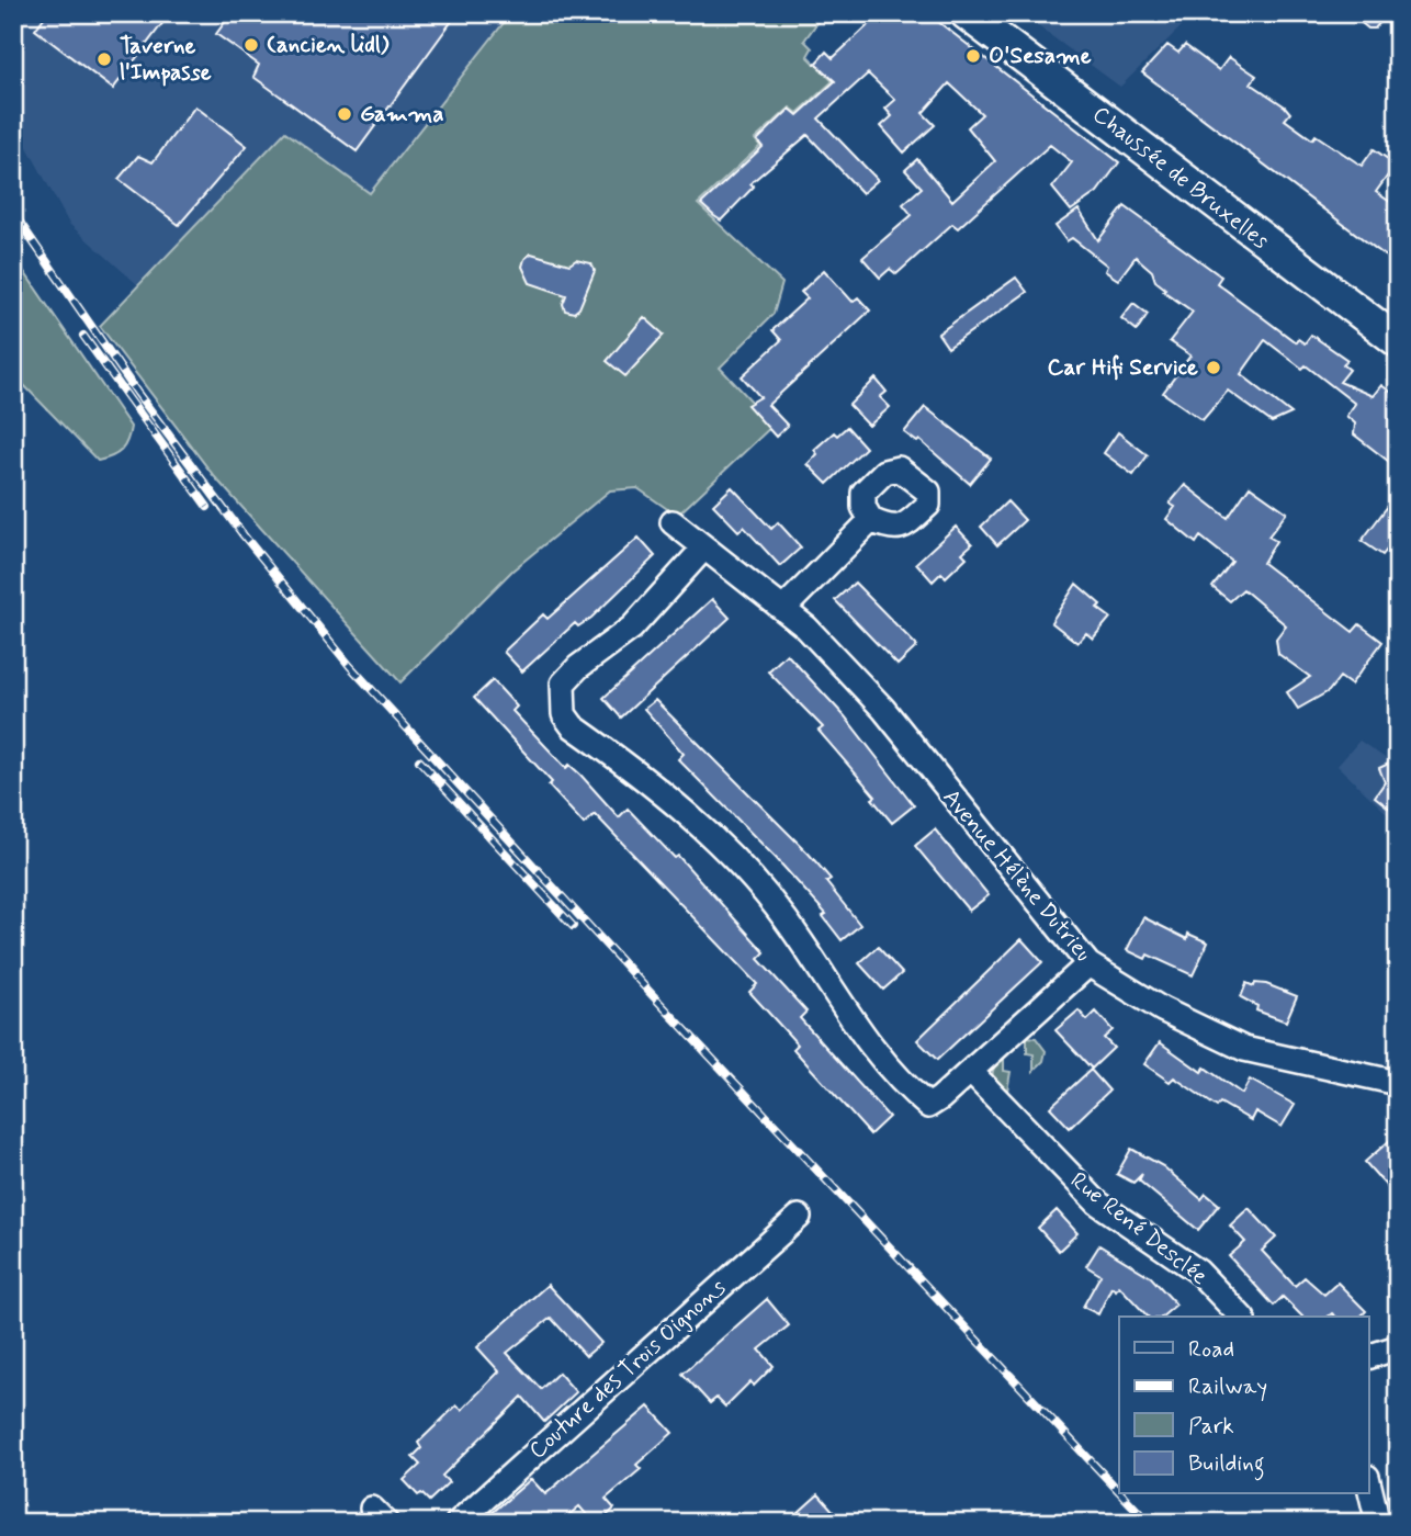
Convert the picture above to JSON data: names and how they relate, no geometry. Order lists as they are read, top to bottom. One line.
{"streets":{"main road":["Chaussée de Bruxelles"],"street":["Avenue Hélène Dutrieu","Rue René Desclée","Couture des Trois Oignons"]},"places":["(ancien lidl)","O'Sesame","Taverne l'Impasse","Gamma","Car Hifi Service"],"legend":["Road","Railway","Park","Building"]}
